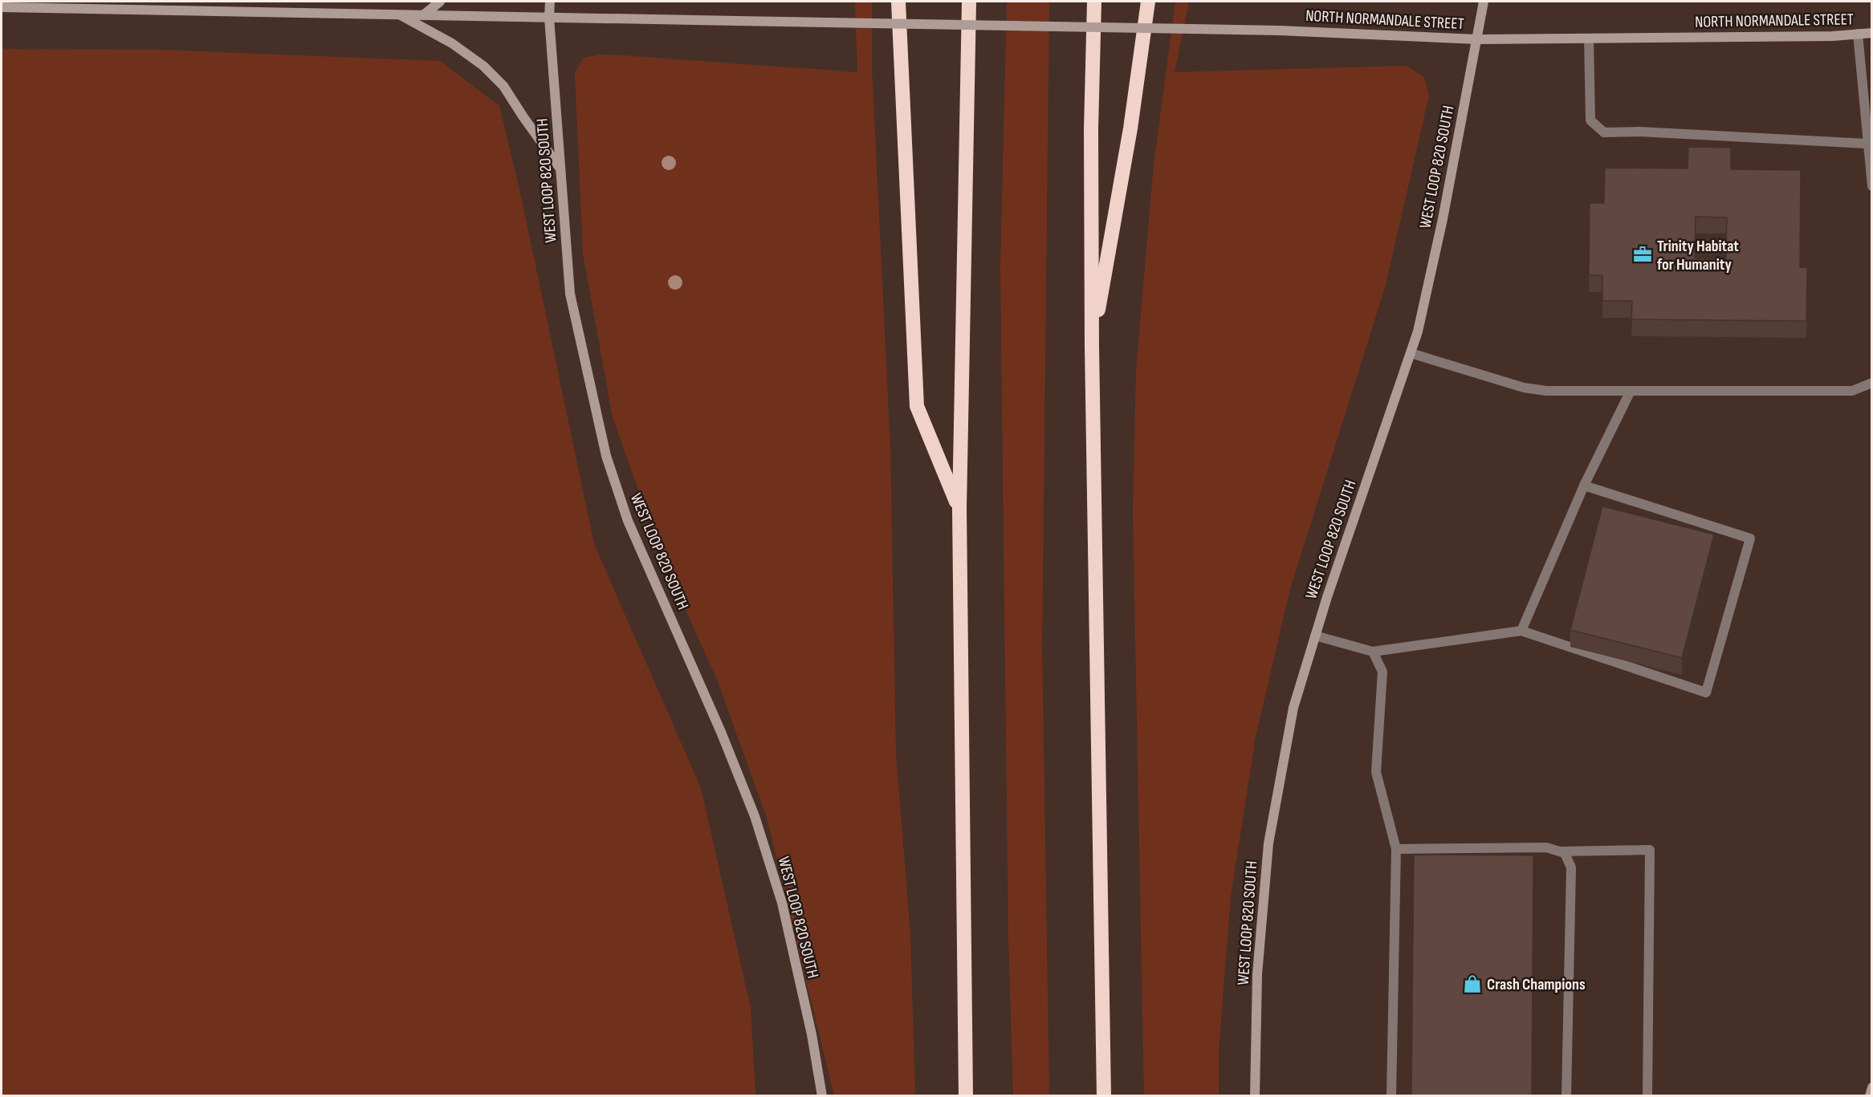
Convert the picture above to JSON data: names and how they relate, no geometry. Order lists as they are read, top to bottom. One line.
{"streets":{"main road":["NORTH NORMANDALE STREET","WEST LOOP 820 SOUTH"]},"crossings":[["NORTH NORMANDALE STREET","WEST LOOP 820 SOUTH"]],"places":{"office":["Trinity Habitat for Humanity"],"shop":["Crash Champions"]}}
